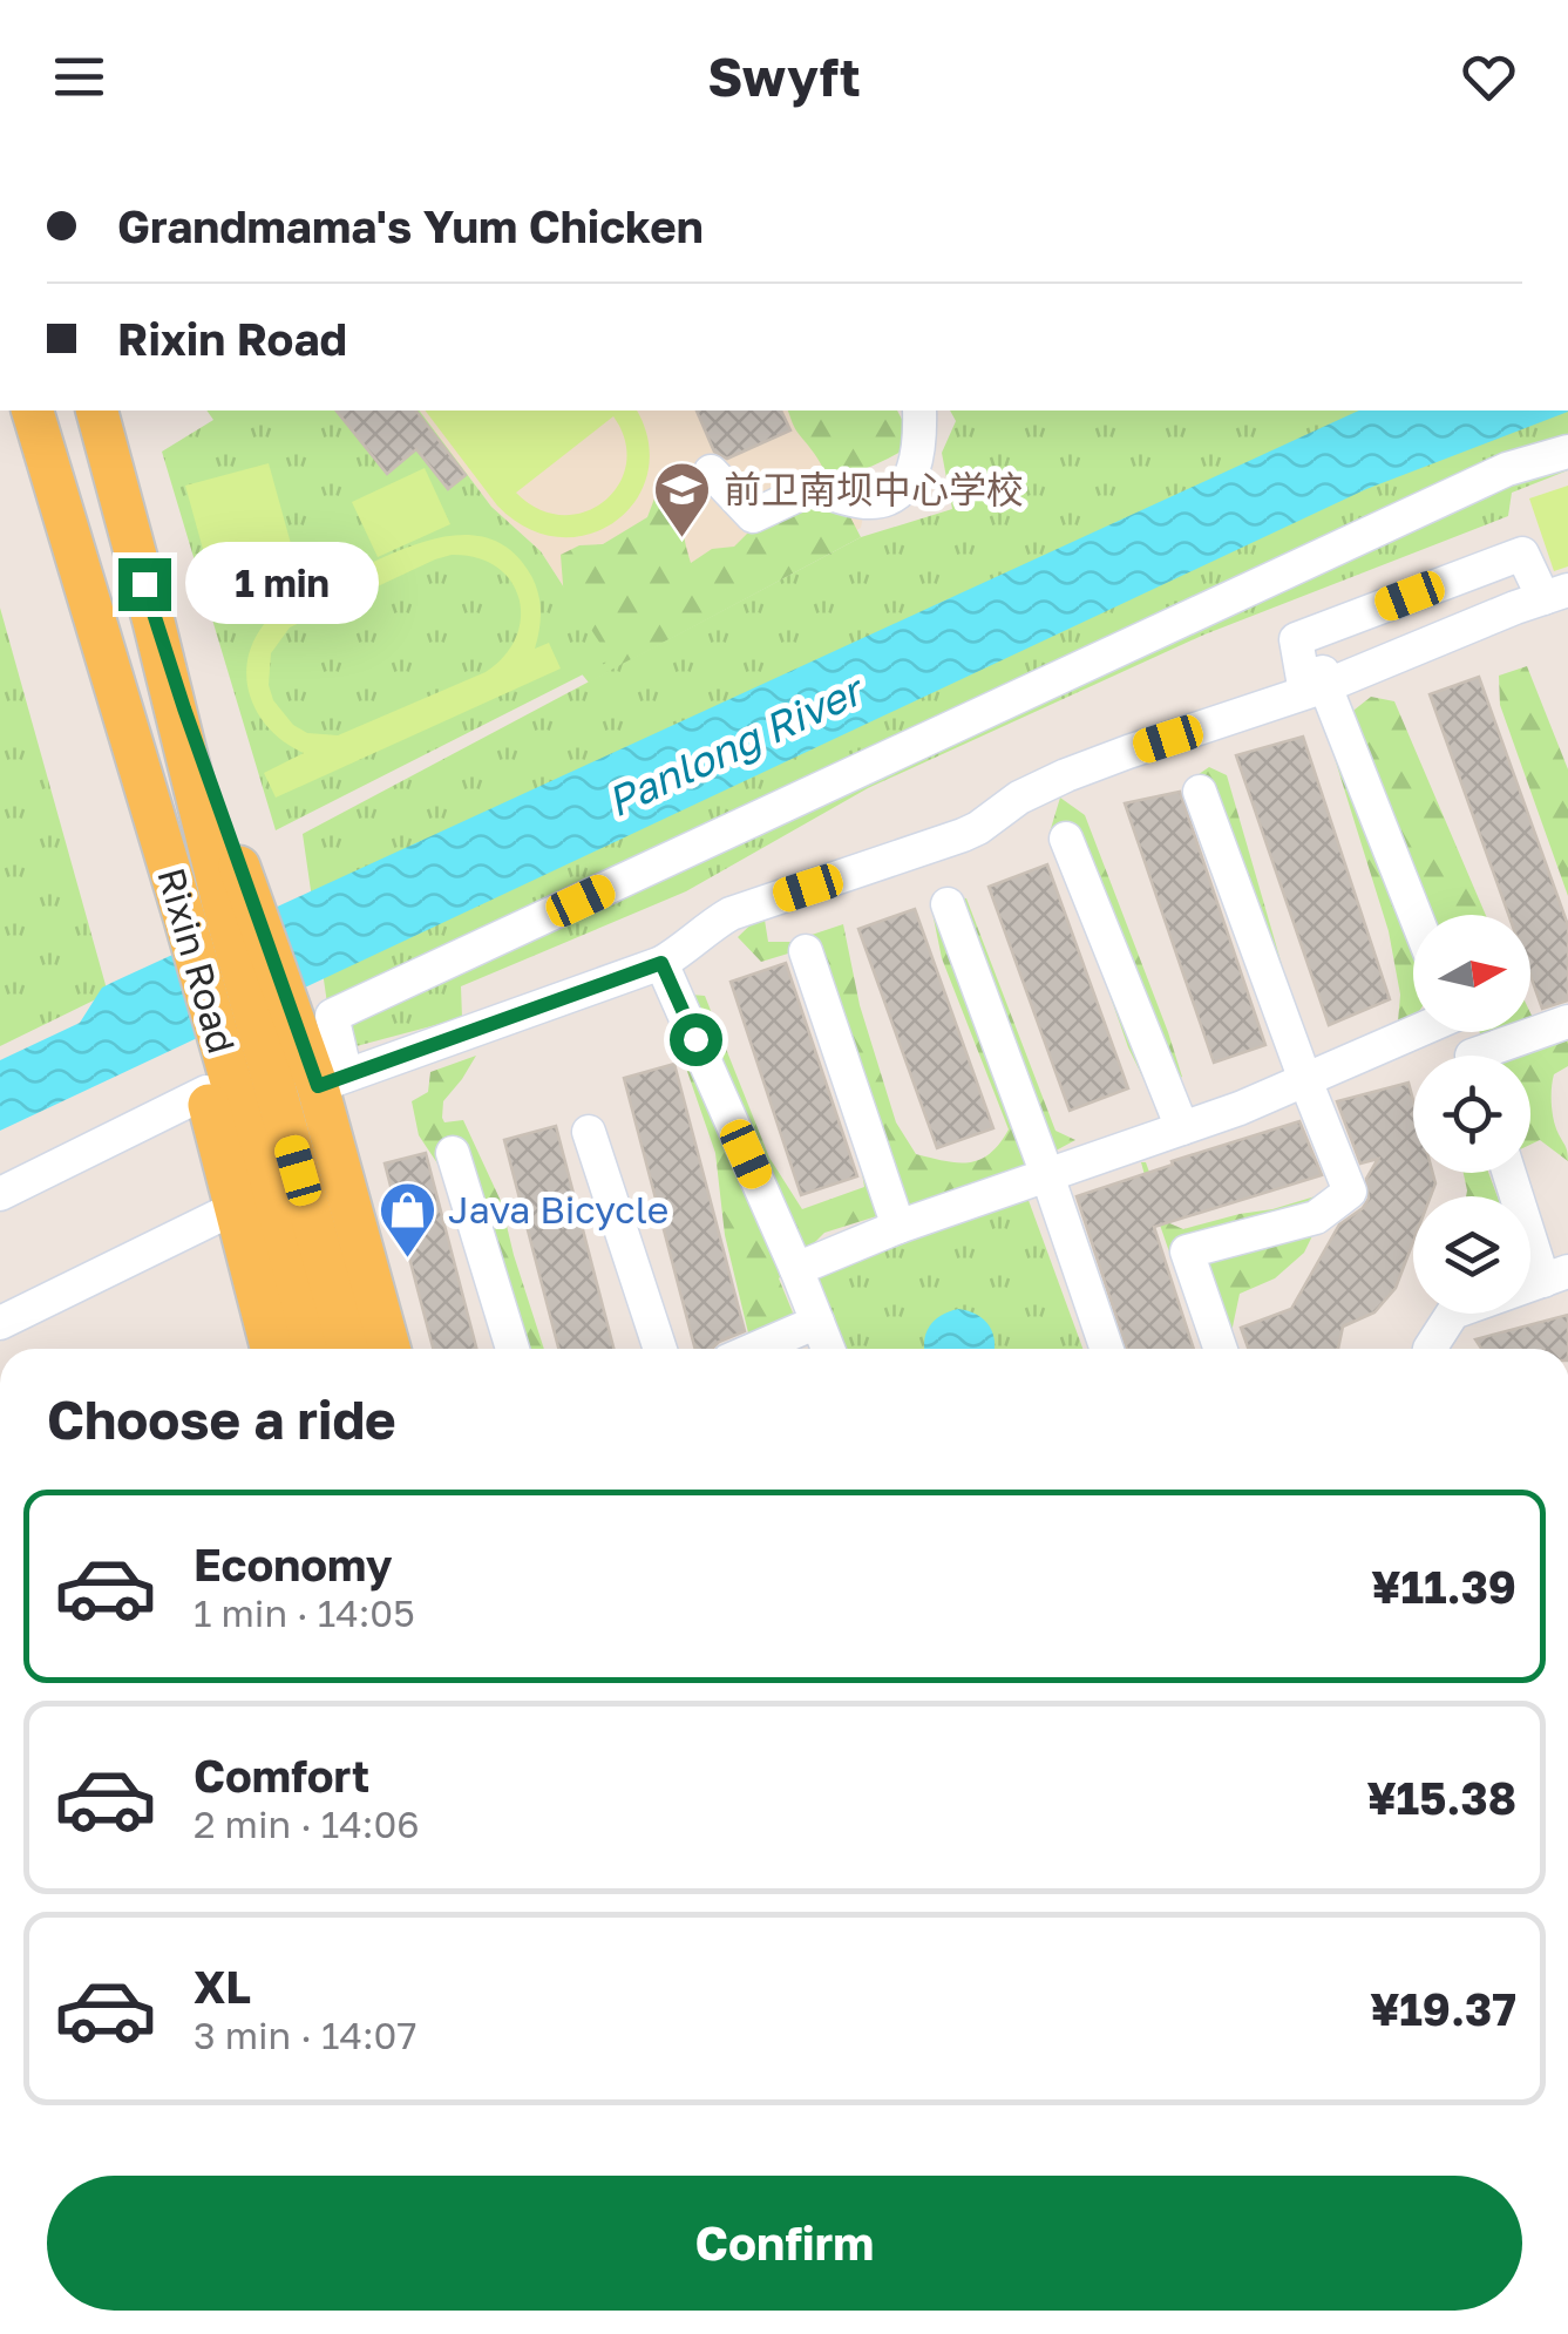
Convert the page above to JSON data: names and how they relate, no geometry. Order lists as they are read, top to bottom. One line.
{"streets":{"main road":["Rixin Road"]},"water":["Panlong River"],"places":{"school or university":["前卫南坝中心学校"],"shop":["Java Bicycle"]},"north":"right","page":{"header":"Swyft","banner":["Grandmama's Yum Chicken","Rixin Road"],"bubble":"1 min","heading":"Choose a ride","list":[{"name":"Economy","note":"1 min · 14:05","value":"¥11.39"},{"name":"Comfort","note":"2 min · 14:06","value":"¥15.38"},{"name":"XL","note":"3 min · 14:07","value":"¥19.37"}],"buttons":"Confirm"}}
